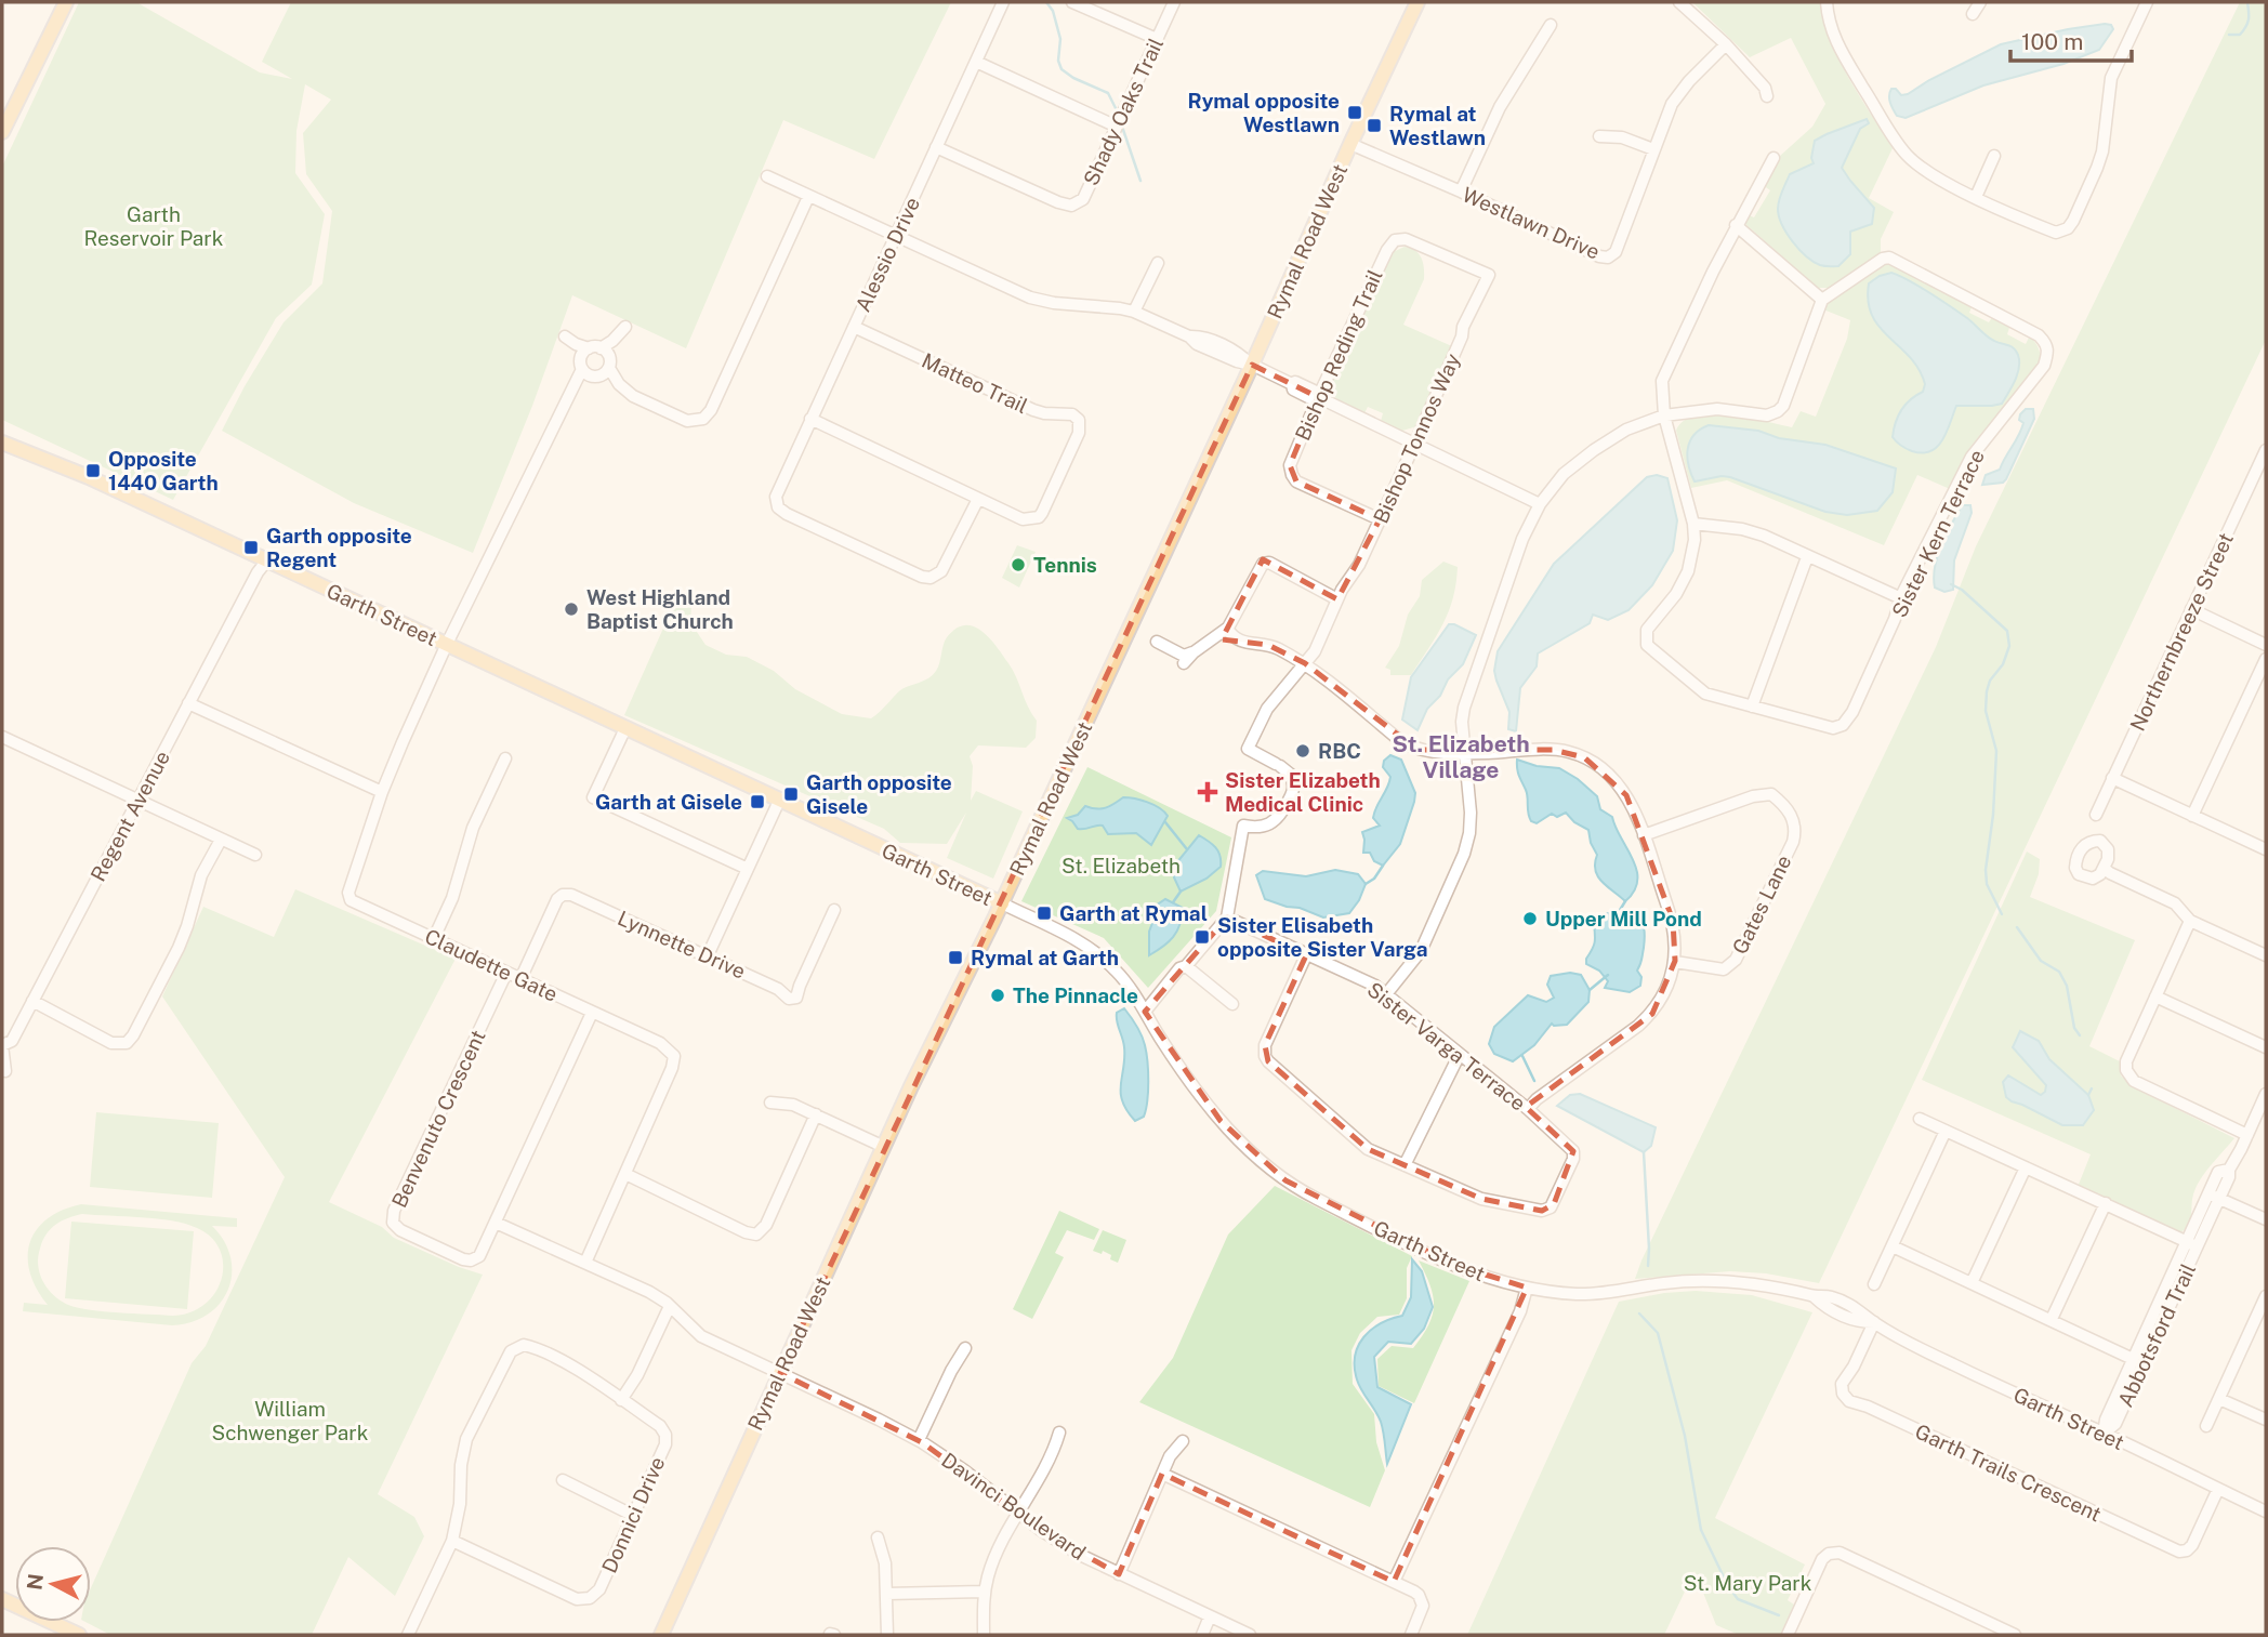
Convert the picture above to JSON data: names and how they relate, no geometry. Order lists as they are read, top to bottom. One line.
{"streets":{"main road":["Rymal Road West","Garth Street"],"street":["Shady Oaks Trail","Westlawn Drive","Alessio Drive","Bishop Reding Trail","Matteo Trail","Bishop Tonnos Way","Sister Kern Terrace","Northernbreeze Street","Regent Avenue","Gates Lane","Lynnette Drive","Claudette Gate","Sister Varga Terrace","Benvenuto Crescent","Abbotsford Trail","Garth Trails Crescent","Davinci Boulevard","Donnici Drive"]},"crossings":[["Shady Oaks Trail","Alessio Drive"],["Westlawn Drive","Rymal Road West"],["Rymal Road West","Garth Street"],["Rymal Road West","Davinci Boulevard"],["Alessio Drive","Matteo Trail"],["Bishop Reding Trail","Bishop Tonnos Way"],["Bishop Tonnos Way","Sister Varga Terrace"],["Garth Street","Regent Avenue"],["Garth Street","Claudette Gate"],["Garth Street","Abbotsford Trail"],["Garth Street","Garth Trails Crescent"],["Lynnette Drive","Claudette Gate"],["Claudette Gate","Benvenuto Crescent"],["Claudette Gate","Davinci Boulevard"],["Benvenuto Crescent","Davinci Boulevard"]],"districts":["St. Elizabeth Village"],"parks":["Garth Reservoir Park","St. Elizabeth","William Schwenger Park","St. Mary Park"],"places":{"transit":["Rymal opposite Westlawn","Rymal at Westlawn","Opposite 1440 Garth","Garth opposite Regent","Garth opposite Gisele","Garth at Gisele","Garth at Rymal","Sister Elisabeth opposite Sister Varga","Rymal at Garth"],"other":["Tennis","West Highland Baptist Church","RBC","Upper Mill Pond","The Pinnacle"],"health":["Sister Elizabeth Medical Clinic"]},"scale_bar":"100 m","north":"left"}
